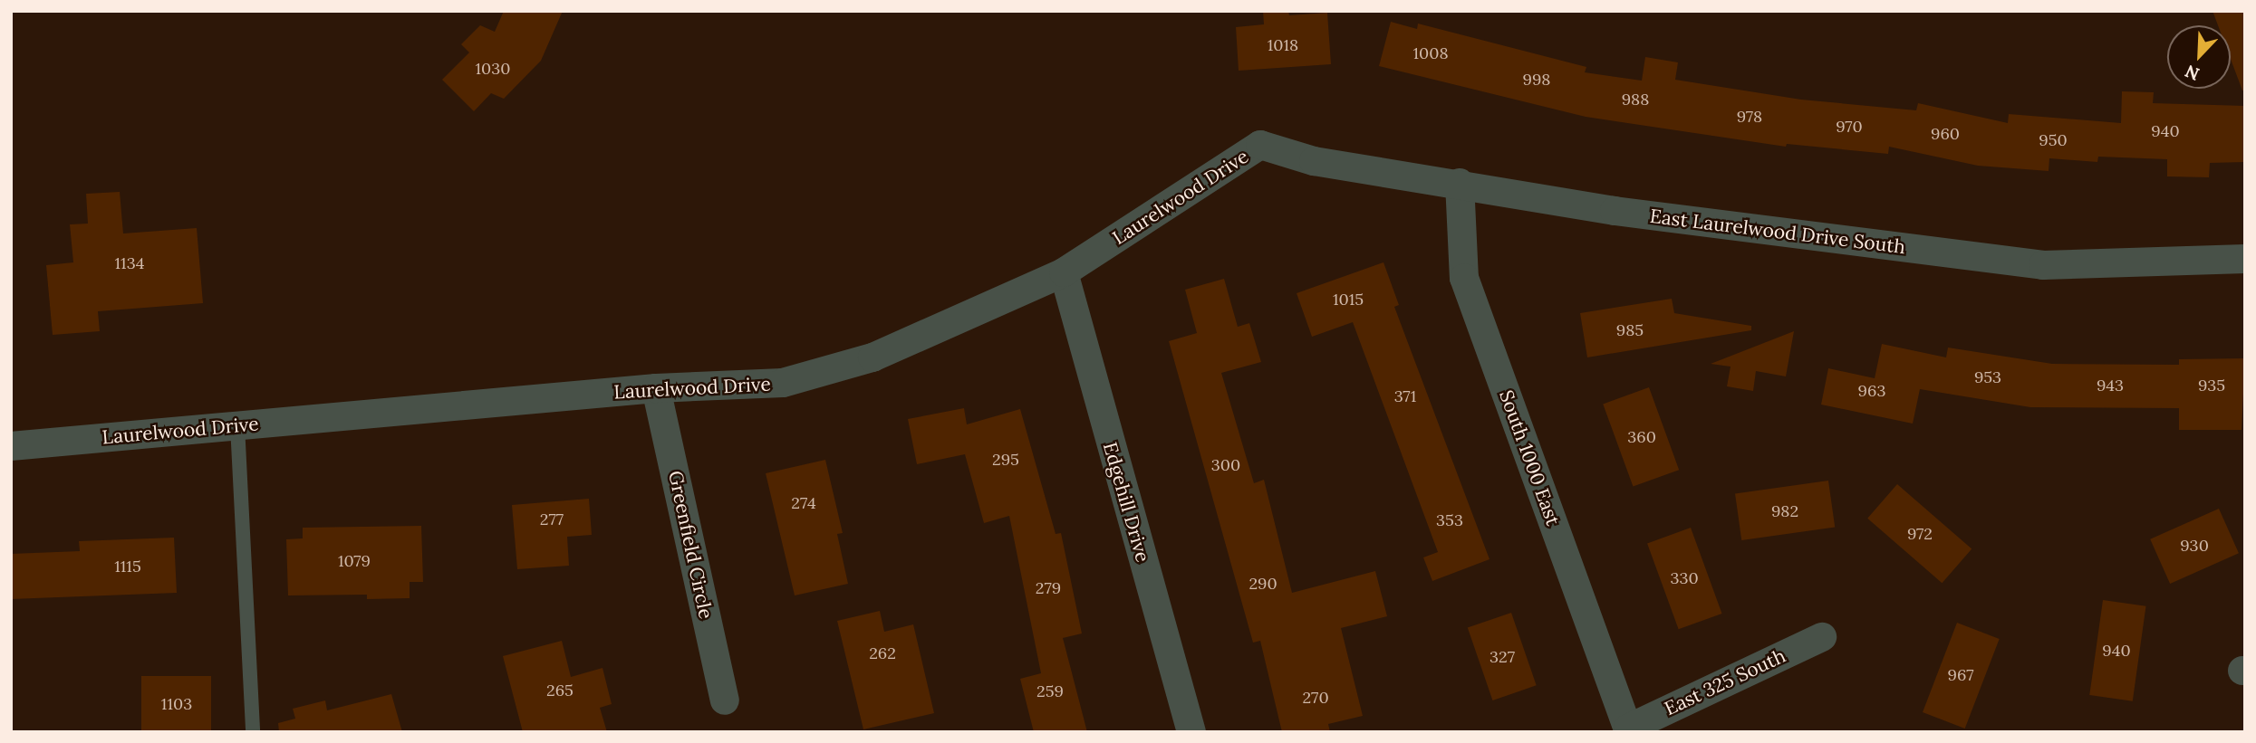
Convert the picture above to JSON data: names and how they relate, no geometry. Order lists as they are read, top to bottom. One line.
{"streets":{"street":["Laurelwood Drive","East Laurelwood Drive South","South 1000 East","Edgehill Drive","Greenfield Circle","East 325 South"]},"crossings":[["Laurelwood Drive","East Laurelwood Drive South"],["Laurelwood Drive","Edgehill Drive"],["Laurelwood Drive","Greenfield Circle"],["East Laurelwood Drive South","South 1000 East"],["South 1000 East","East 325 South"]],"house_numbers":["1018","1008","1030","998","988","978","970","940","960","950","1134","1015","985","953","943","935","963","371","360","295","300","274","982","277","353","972","930","1079","1115","330","290","279","940","262","327","967","265","259","270","1103"],"north":"bottom left"}
